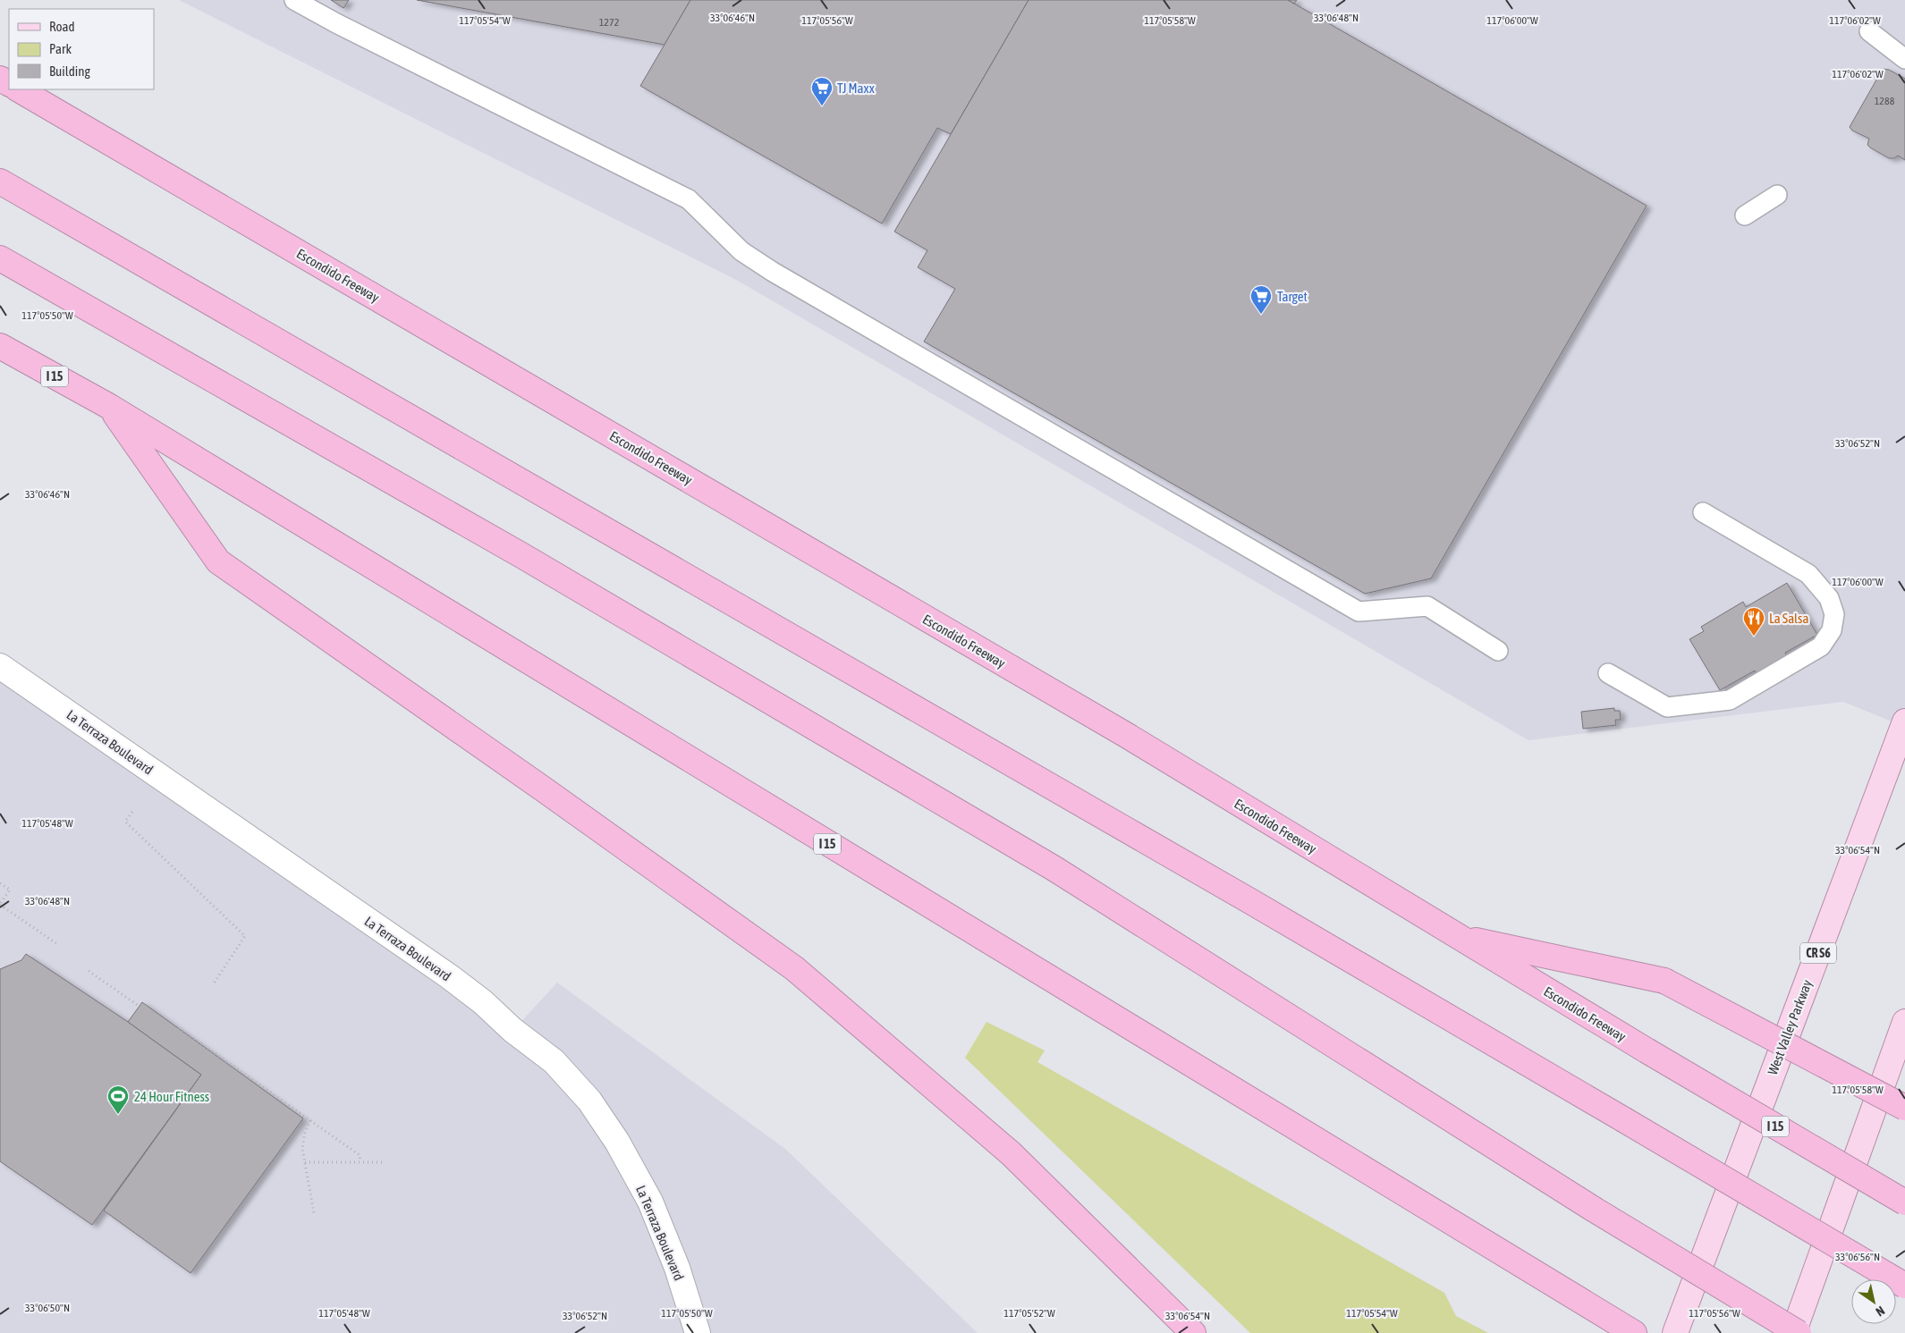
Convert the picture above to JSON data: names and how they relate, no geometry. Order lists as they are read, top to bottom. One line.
{"streets":{"highway":["Escondido Freeway","I 15"],"main road":["CR S6","West Valley Parkway"],"street":["La Terraza Boulevard"]},"places":{"supermarket":["TJ Maxx","Target"],"restaurant":["La Salsa"],"sports":["24 Hour Fitness"]},"house_numbers":["1272","1288"],"legend":["Road","Park","Building"],"north":"bottom right","coordinates":["33°06'46\"N","33°06'48\"N","117°05'54\"W","117°05'56\"W","117°05'58\"W","117°06'00\"W","117°06'02\"W","117°05'50\"W","33°06'52\"N","117°05'48\"W","33°06'54\"N","33°06'56\"N","33°06'50\"N","117°05'52\"W"]}
